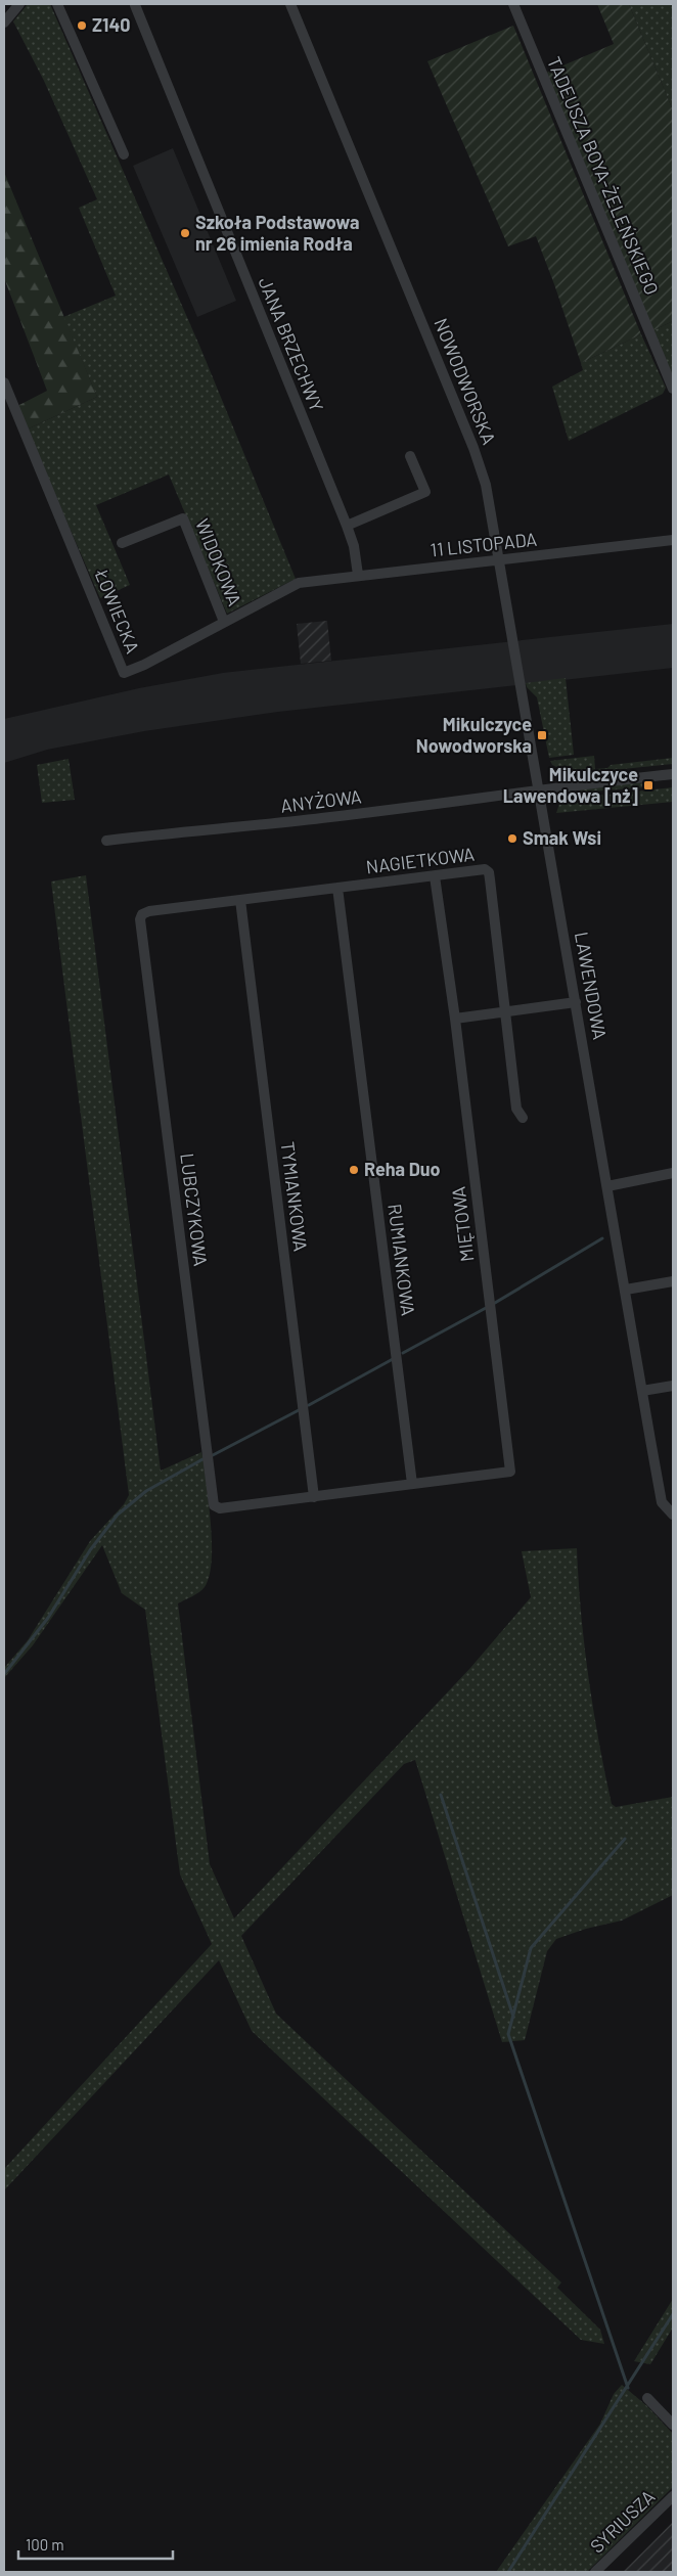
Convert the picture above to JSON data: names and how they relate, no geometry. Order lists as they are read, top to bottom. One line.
{"streets":{"street":["TADEUSZA BOYA-ŻELEŃSKIEGO","JANA BRZECHWY","NOWODWORSKA","11 LISTOPADA","WIDOKOWA","ŁOWIECKA","ANYŻOWA","NAGIETKOWA","LAWENDOWA","TYMIANKOWA","LUBCZYKOWA","MIĘTOWA","RUMIANKOWA","SYRIUSZA"]},"crossings":[["JANA BRZECHWY","11 LISTOPADA"],["NOWODWORSKA","11 LISTOPADA"],["NOWODWORSKA","ANYŻOWA"],["NOWODWORSKA","LAWENDOWA"],["11 LISTOPADA","ŁOWIECKA"],["WIDOKOWA","ŁOWIECKA"],["ANYŻOWA","LAWENDOWA"],["NAGIETKOWA","LUBCZYKOWA"],["NAGIETKOWA","MIĘTOWA"],["NAGIETKOWA","RUMIANKOWA"],["TYMIANKOWA","LUBCZYKOWA"],["LUBCZYKOWA","MIĘTOWA"],["LUBCZYKOWA","RUMIANKOWA"],["MIĘTOWA","RUMIANKOWA"]],"places":{"other":["Z140","Szkoła Podstawowa nr 26 imienia Rodła","Smak Wsi","Reha Duo"],"transit":["Mikulczyce Nowodworska","Mikulczyce Lawendowa [nż]"]},"scale_bar":"100 m"}
